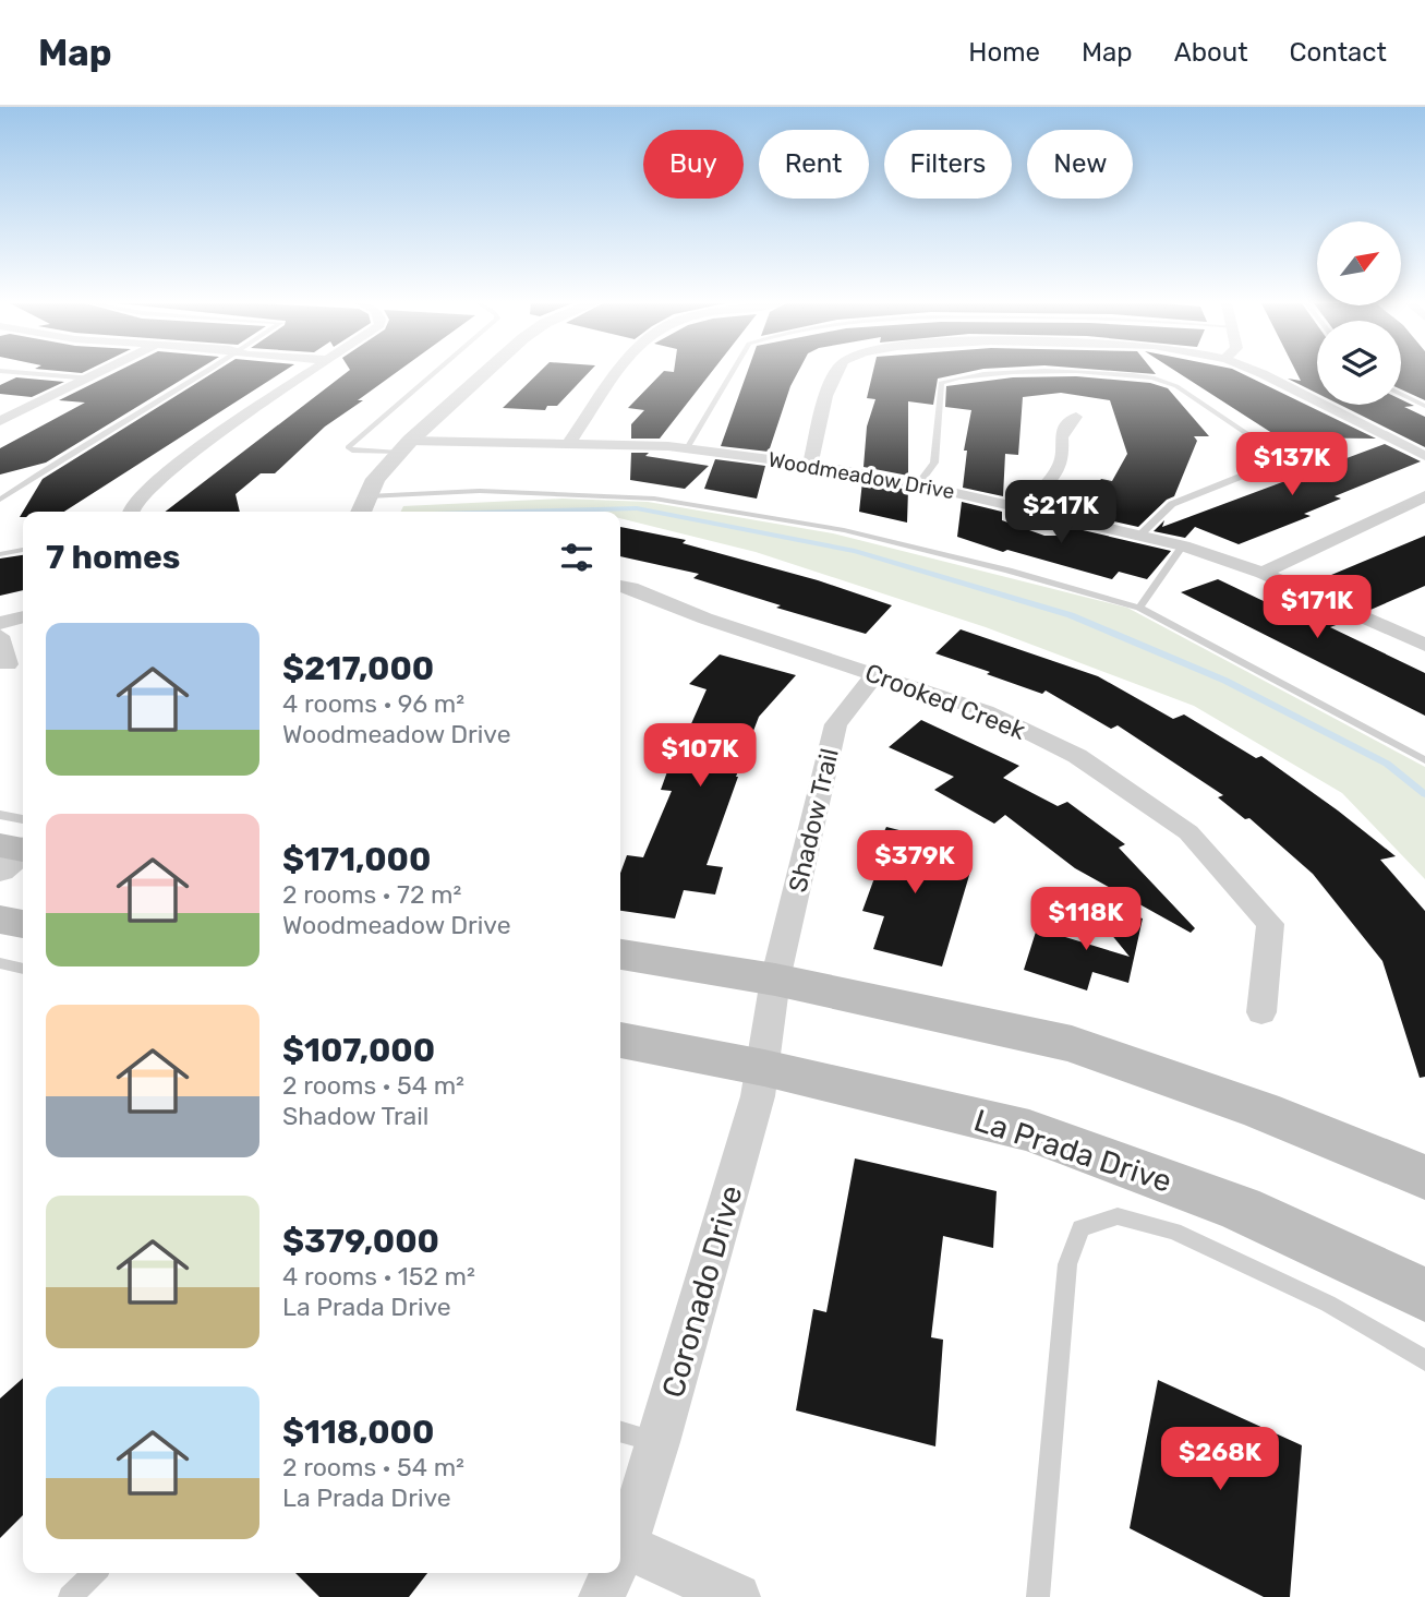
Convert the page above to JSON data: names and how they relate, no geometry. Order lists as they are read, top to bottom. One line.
{"streets":{"main road":["La Prada Drive"],"street":["Woodmeadow Drive","Crooked Creek","Shadow Trail","Coronado Drive"]},"crossings":[["Crooked Creek","Shadow Trail"],["Shadow Trail","Coronado Drive"],["La Prada Drive","Coronado Drive"]],"north":"top right","page":{"header":"Map","nav":["Home","Map","About","Contact"],"chip":["Buy","Rent","Filters","New"],"price":["$137K","$217K","$171K","$107K","$379K","$118K","$268K"],"heading":"7 homes","list":[{"name":"$217,000","note":"4 rooms · 96 m² · Woodmeadow Drive"},{"name":"$171,000","note":"2 rooms · 72 m² · Woodmeadow Drive"},{"name":"$107,000","note":"2 rooms · 54 m² · Shadow Trail"},{"name":"$379,000","note":"4 rooms · 152 m² · La Prada Drive"},{"name":"$118,000","note":"2 rooms · 54 m² · La Prada Drive"}]}}
